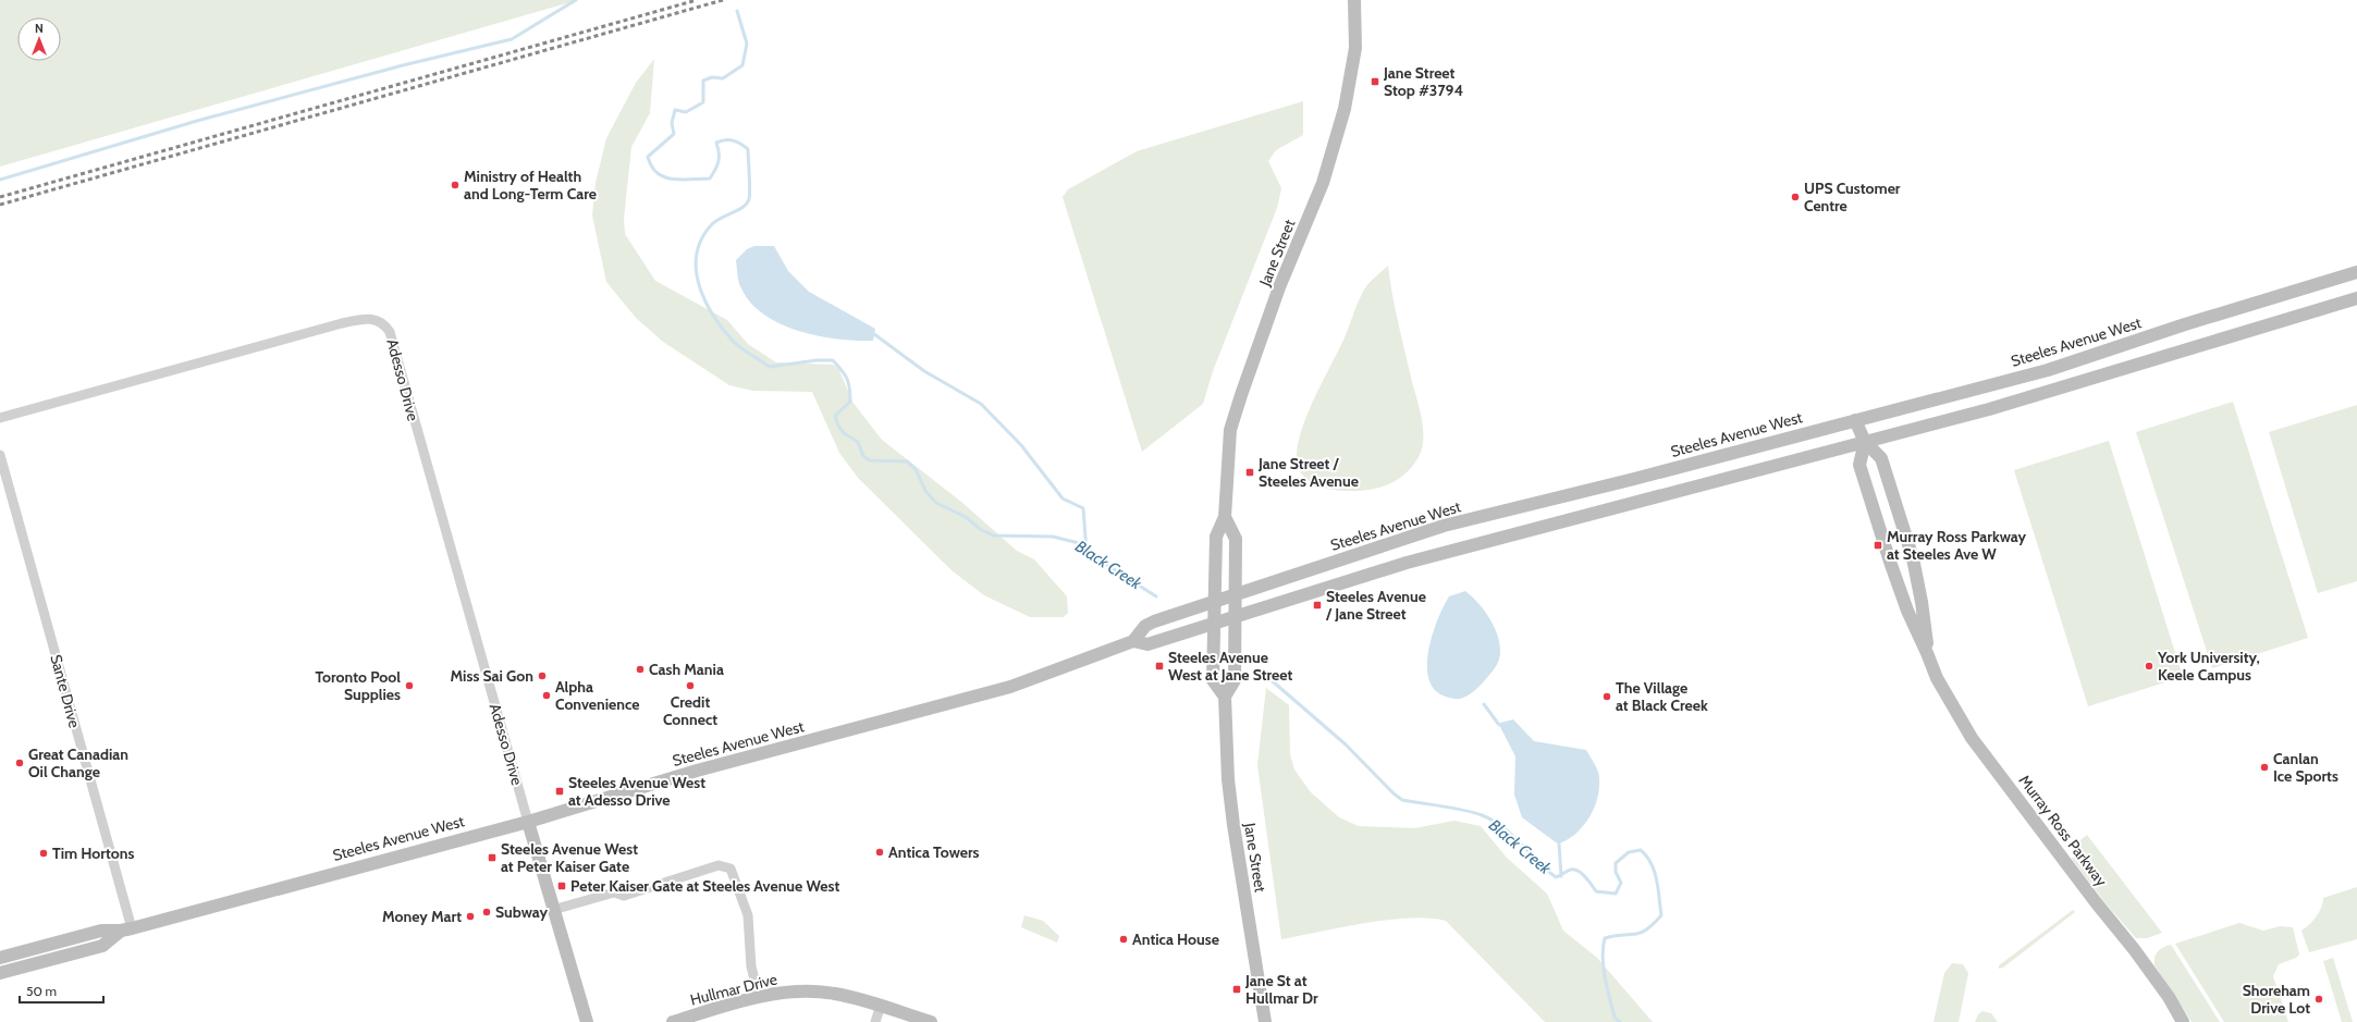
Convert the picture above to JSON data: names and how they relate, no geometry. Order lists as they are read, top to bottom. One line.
{"streets":{"main road":["Jane Street","Steeles Avenue West","Murray Ross Parkway","Hullmar Drive"],"street":["Adesso Drive","Sante Drive"]},"crossings":[["Jane Street","Steeles Avenue West"],["Steeles Avenue West","Adesso Drive"],["Steeles Avenue West","Sante Drive"],["Steeles Avenue West","Murray Ross Parkway"]],"water":["Black Creek"],"places":{"transit":["Jane Street Stop #3794","Jane Street / Steeles Avenue","Murray Ross Parkway at Steeles Ave W","Steeles Avenue / Jane Street","Steeles Avenue West at Jane Street","Steeles Avenue West at Adesso Drive","Steeles Avenue West at Peter Kaiser Gate","Peter Kaiser Gate at Steeles Avenue West","Jane St at Hullmar Dr"],"other":["Ministry of Health and Long-Term Care","UPS Customer Centre","York University, Keele Campus","Cash Mania","Miss Sai Gon","Toronto Pool Supplies","Credit Connect","Alpha Convenience","The Village at Black Creek","Great Canadian Oil Change","Canlan Ice Sports","Antica Towers","Tim Hortons","Subway","Money Mart","Antica House","Shoreham Drive Lot"]},"scale_bar":"50 m","north":"top"}
